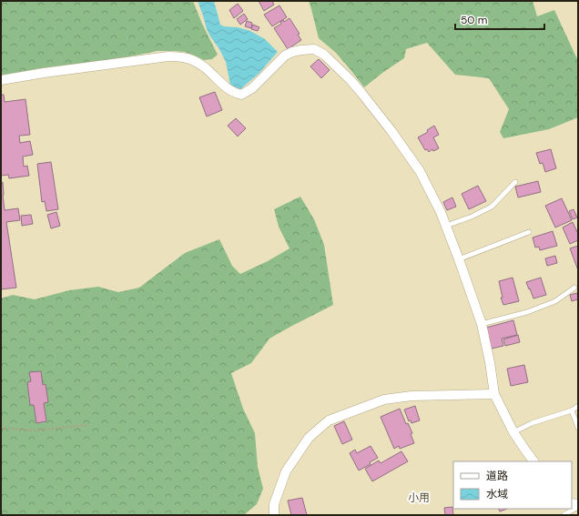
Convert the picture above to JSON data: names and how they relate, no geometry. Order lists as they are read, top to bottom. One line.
{"districts":["小用"],"legend":["道路","水域"],"scale_bar":"50 m"}
